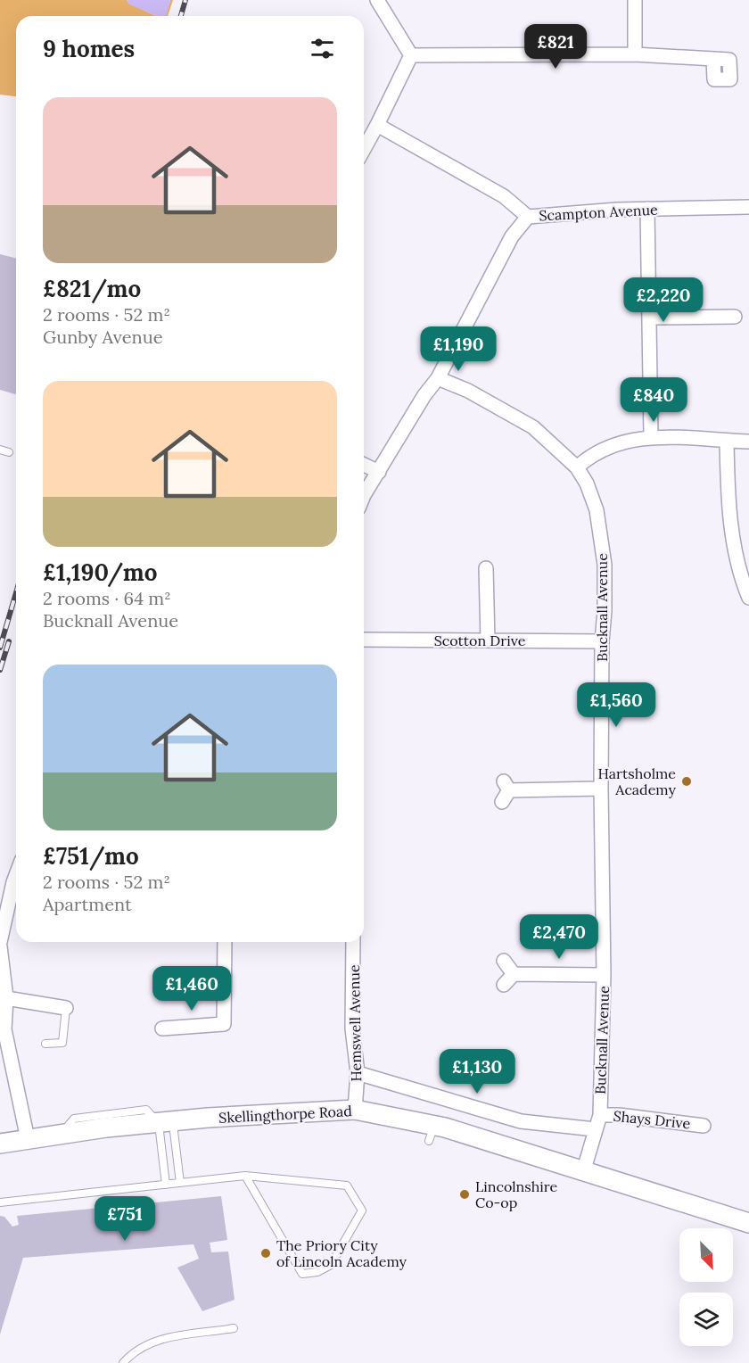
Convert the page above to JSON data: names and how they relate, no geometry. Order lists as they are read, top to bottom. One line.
{"streets":{"main road":["Skellingthorpe Road"],"street":["Scampton Avenue","Bucknall Avenue","Scotton Drive","Hemswell Avenue","Shays Drive"]},"crossings":[["Bucknall Avenue","Scotton Drive"],["Bucknall Avenue","Skellingthorpe Road"],["Bucknall Avenue","Shays Drive"],["Hemswell Avenue","Skellingthorpe Road"]],"places":["Hartsholme Academy","Lincolnshire Co-op","The Priory City of Lincoln Academy"],"north":"bottom right","page":{"heading":"9 homes","price":["£821","£2,220","£1,190","£840","£1,560","£2,470","£1,460","£1,130","£751"],"list":[{"name":"£821/mo","note":"2 rooms · 52 m² · Gunby Avenue"},{"name":"£1,190/mo","note":"2 rooms · 64 m² · Bucknall Avenue"},{"name":"£751/mo","note":"2 rooms · 52 m² · Apartment"}]}}
